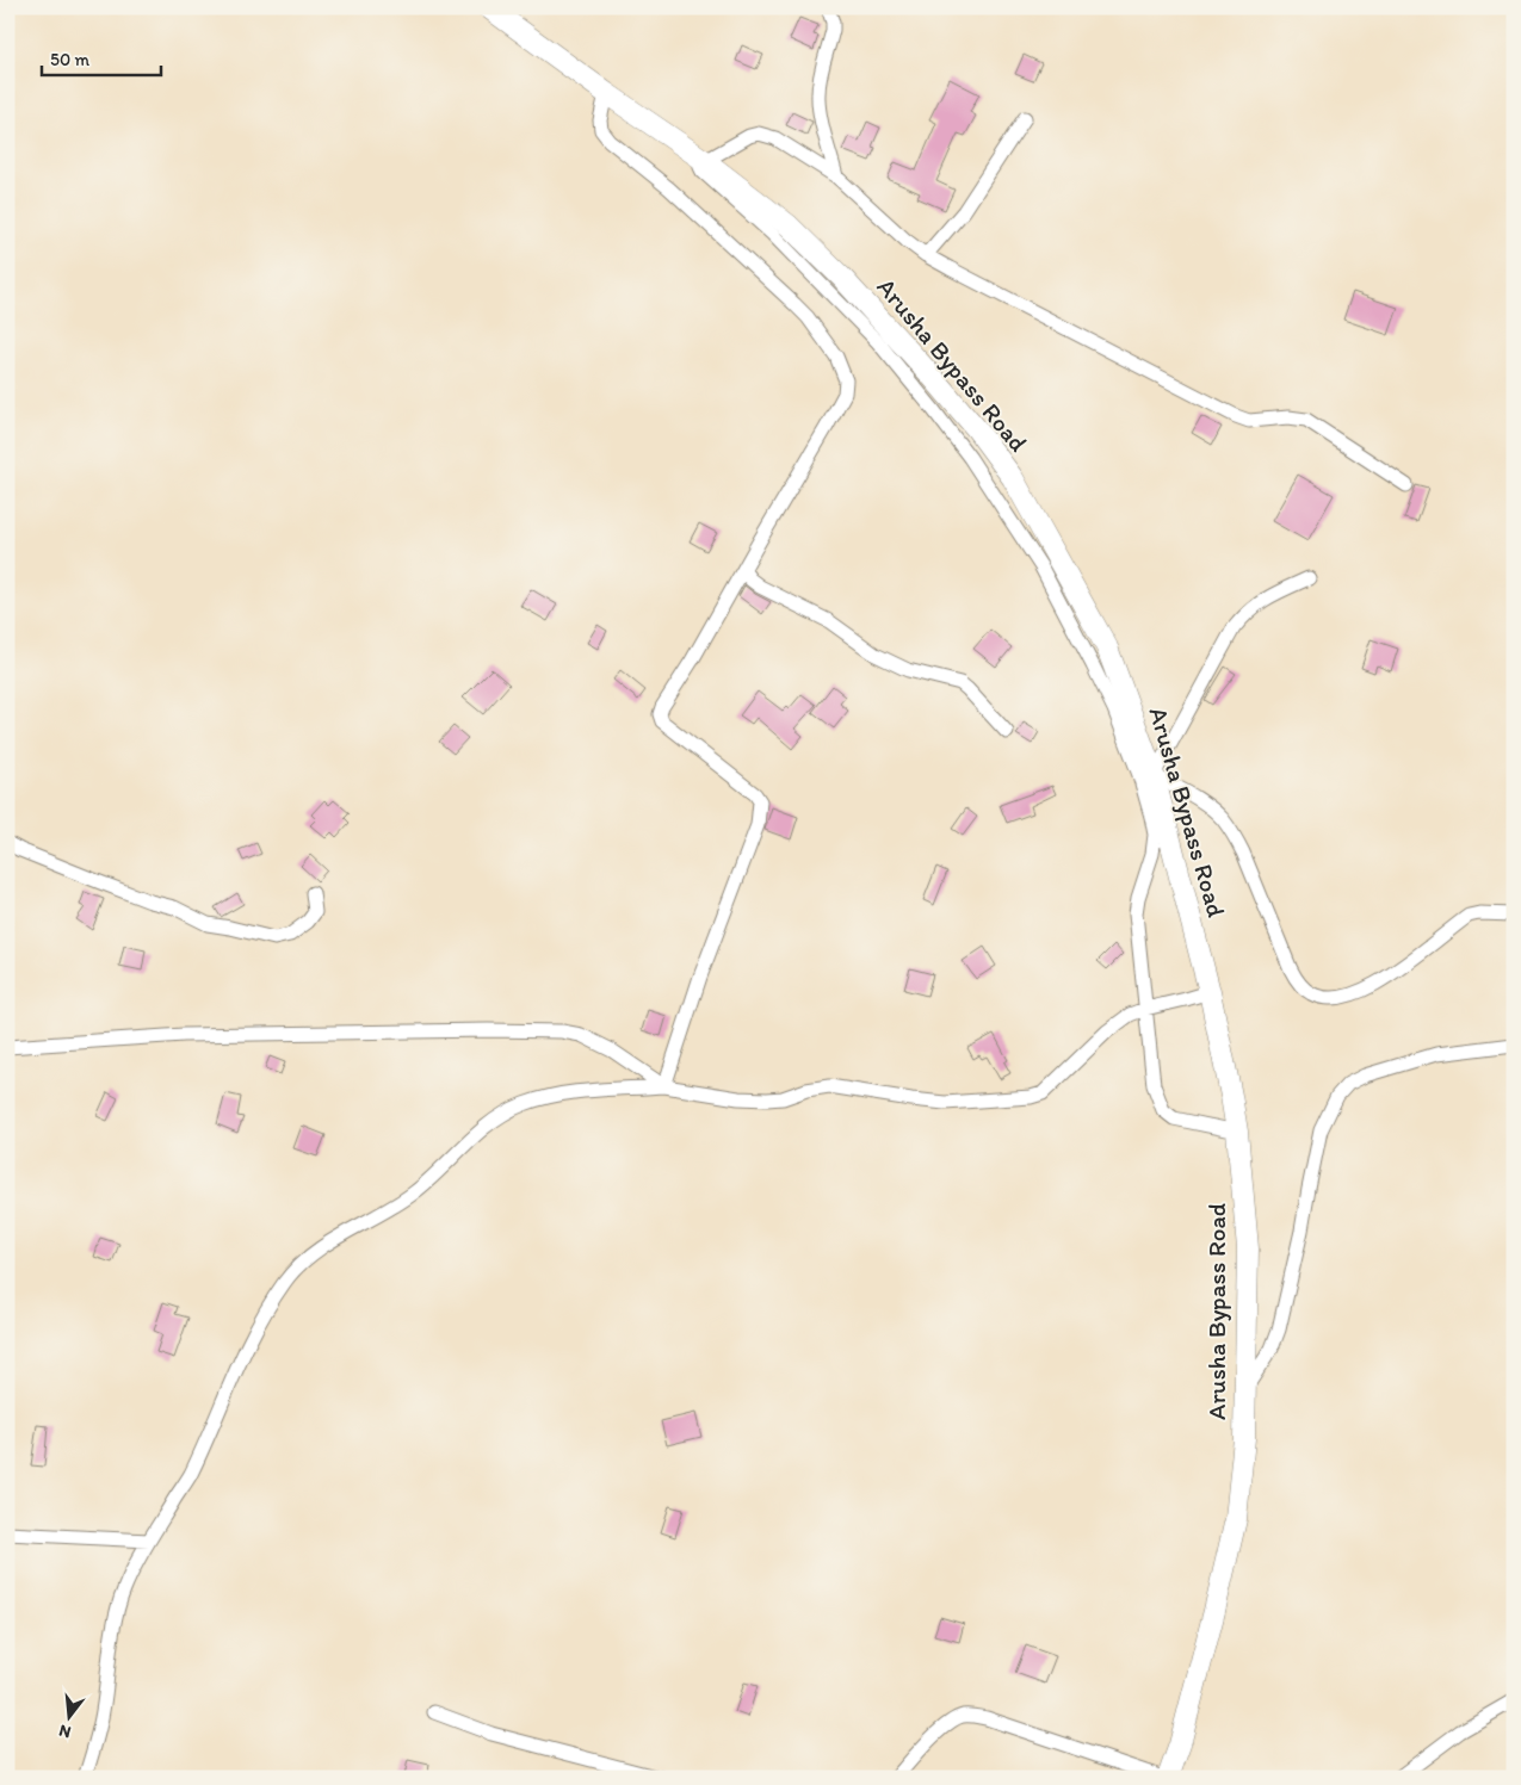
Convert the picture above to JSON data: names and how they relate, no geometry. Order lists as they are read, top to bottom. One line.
{"streets":{"main road":["Arusha Bypass Road"]},"scale_bar":"50 m","north":"bottom"}
